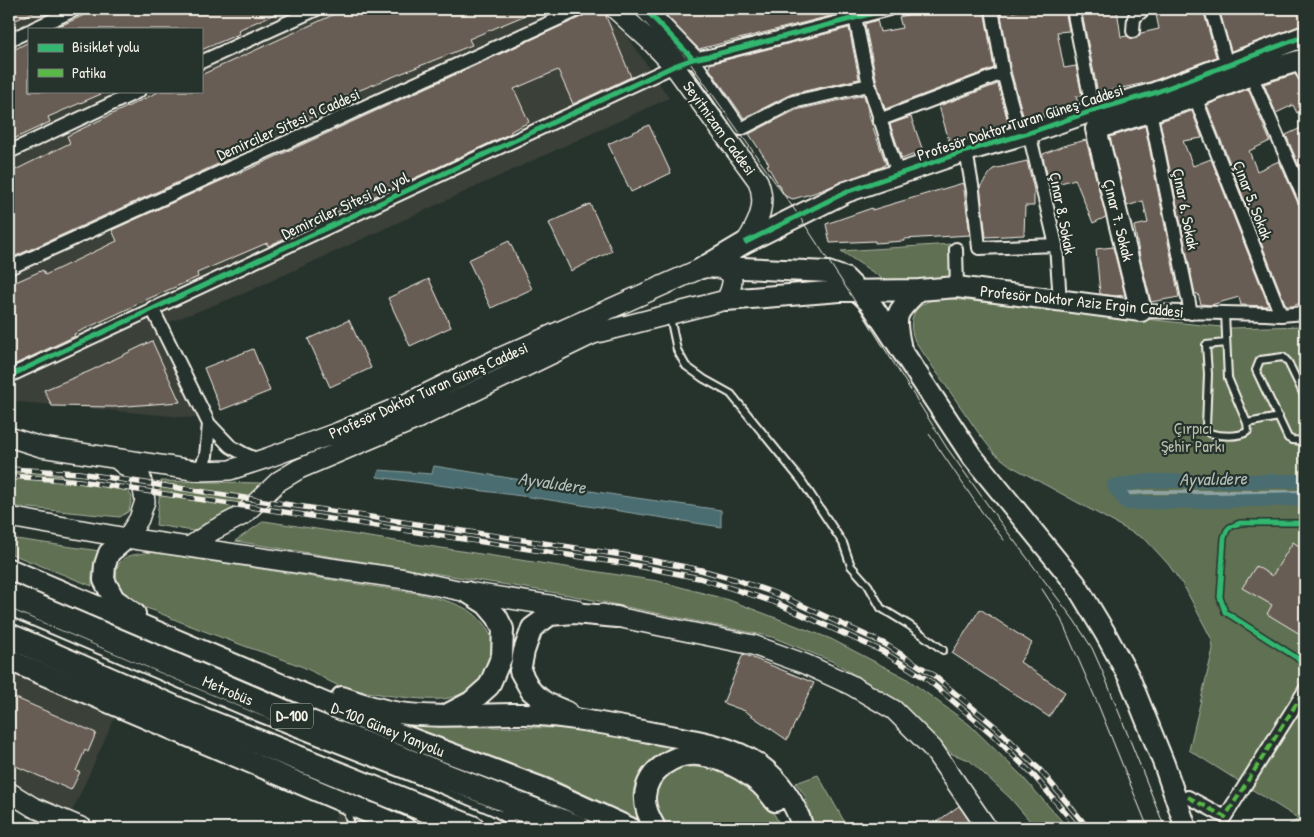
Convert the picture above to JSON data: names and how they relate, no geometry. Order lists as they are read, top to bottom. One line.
{"streets":{"highway":["D-100"],"main road":["Profesör Doktor Turan Güneş Caddesi","Seyitnizam Caddesi","Çınar 7. Sokak","Profesör Doktor Aziz Ergin Caddesi","D-100 Güney Yanyolu"],"street":["Demirciler Sitesi 9 Caddesi","Çınar 5. Sokak","Demirciler Sitesi 10. yol","Çınar 6. Sokak","Çınar 8. Sokak"],"lane":["Metrobüs"]},"crossings":[["Profesör Doktor Turan Güneş Caddesi","Seyitnizam Caddesi"],["Profesör Doktor Turan Güneş Caddesi","Çınar 5. Sokak"],["Profesör Doktor Turan Güneş Caddesi","Çınar 6. Sokak"],["Profesör Doktor Turan Güneş Caddesi","Çınar 8. Sokak"],["Profesör Doktor Turan Güneş Caddesi","Çınar 7. Sokak"],["Seyitnizam Caddesi","Demirciler Sitesi 10. yol"],["Çınar 5. Sokak","Profesör Doktor Aziz Ergin Caddesi"],["Çınar 6. Sokak","Profesör Doktor Aziz Ergin Caddesi"],["Çınar 8. Sokak","Profesör Doktor Aziz Ergin Caddesi"],["Çınar 7. Sokak","Profesör Doktor Aziz Ergin Caddesi"]],"water":["Ayvalıdere"],"parks":["Çırpıcı Şehir Parkı"],"legend":["Bisiklet yolu","Patika"]}
